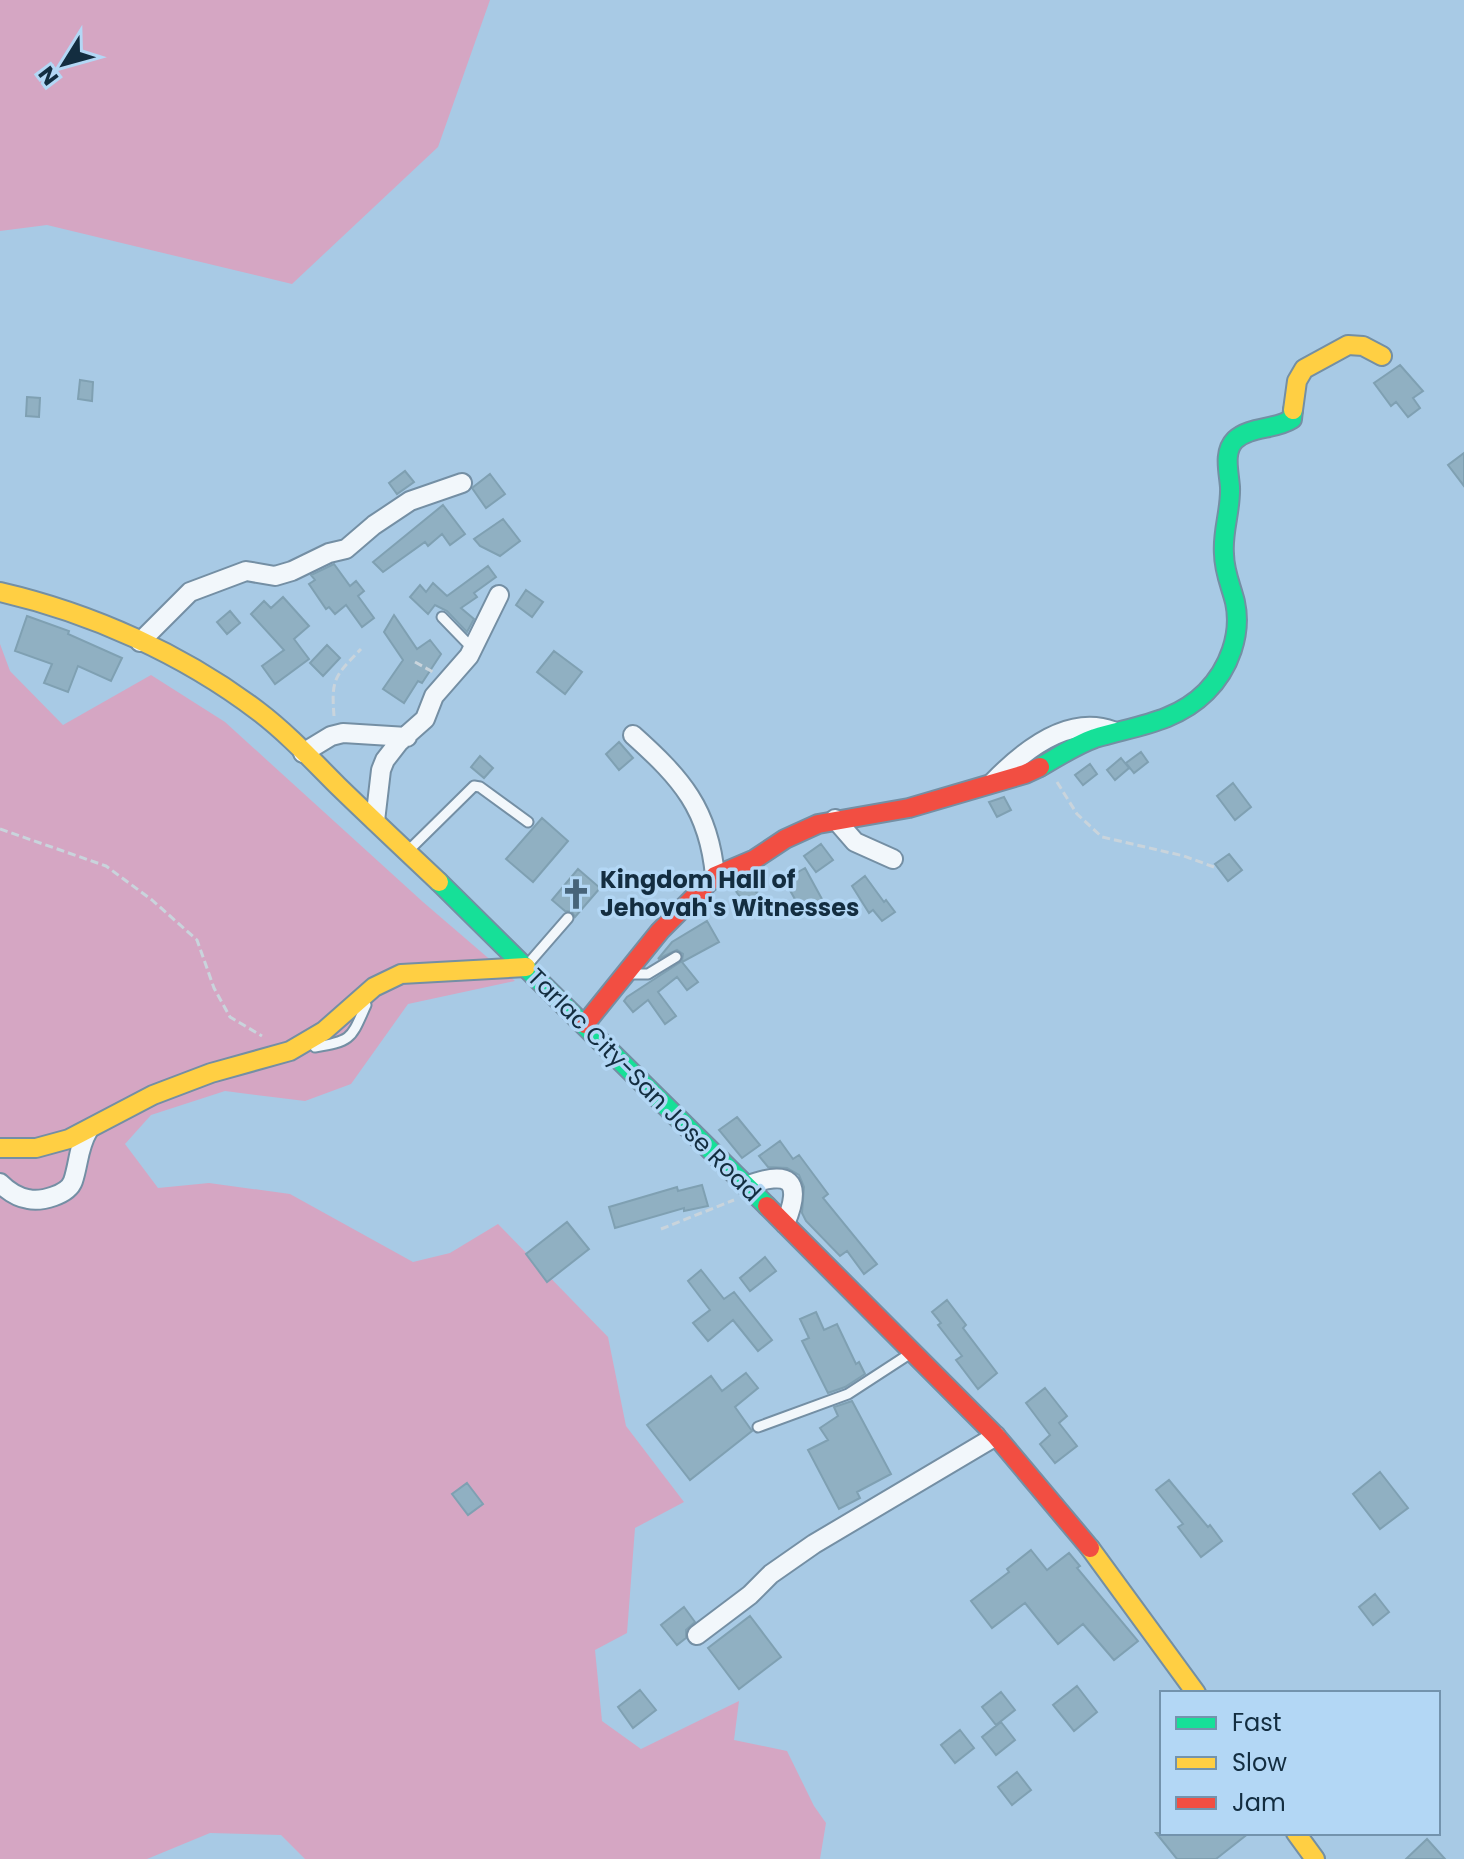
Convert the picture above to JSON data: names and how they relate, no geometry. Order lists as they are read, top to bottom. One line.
{"streets":{"street":["Tarlac City-San Jose Road"]},"places":{"church":["Kingdom Hall of Jehovah's Witnesses"]},"legend":["Fast","Slow","Jam"],"north":"bottom left"}
